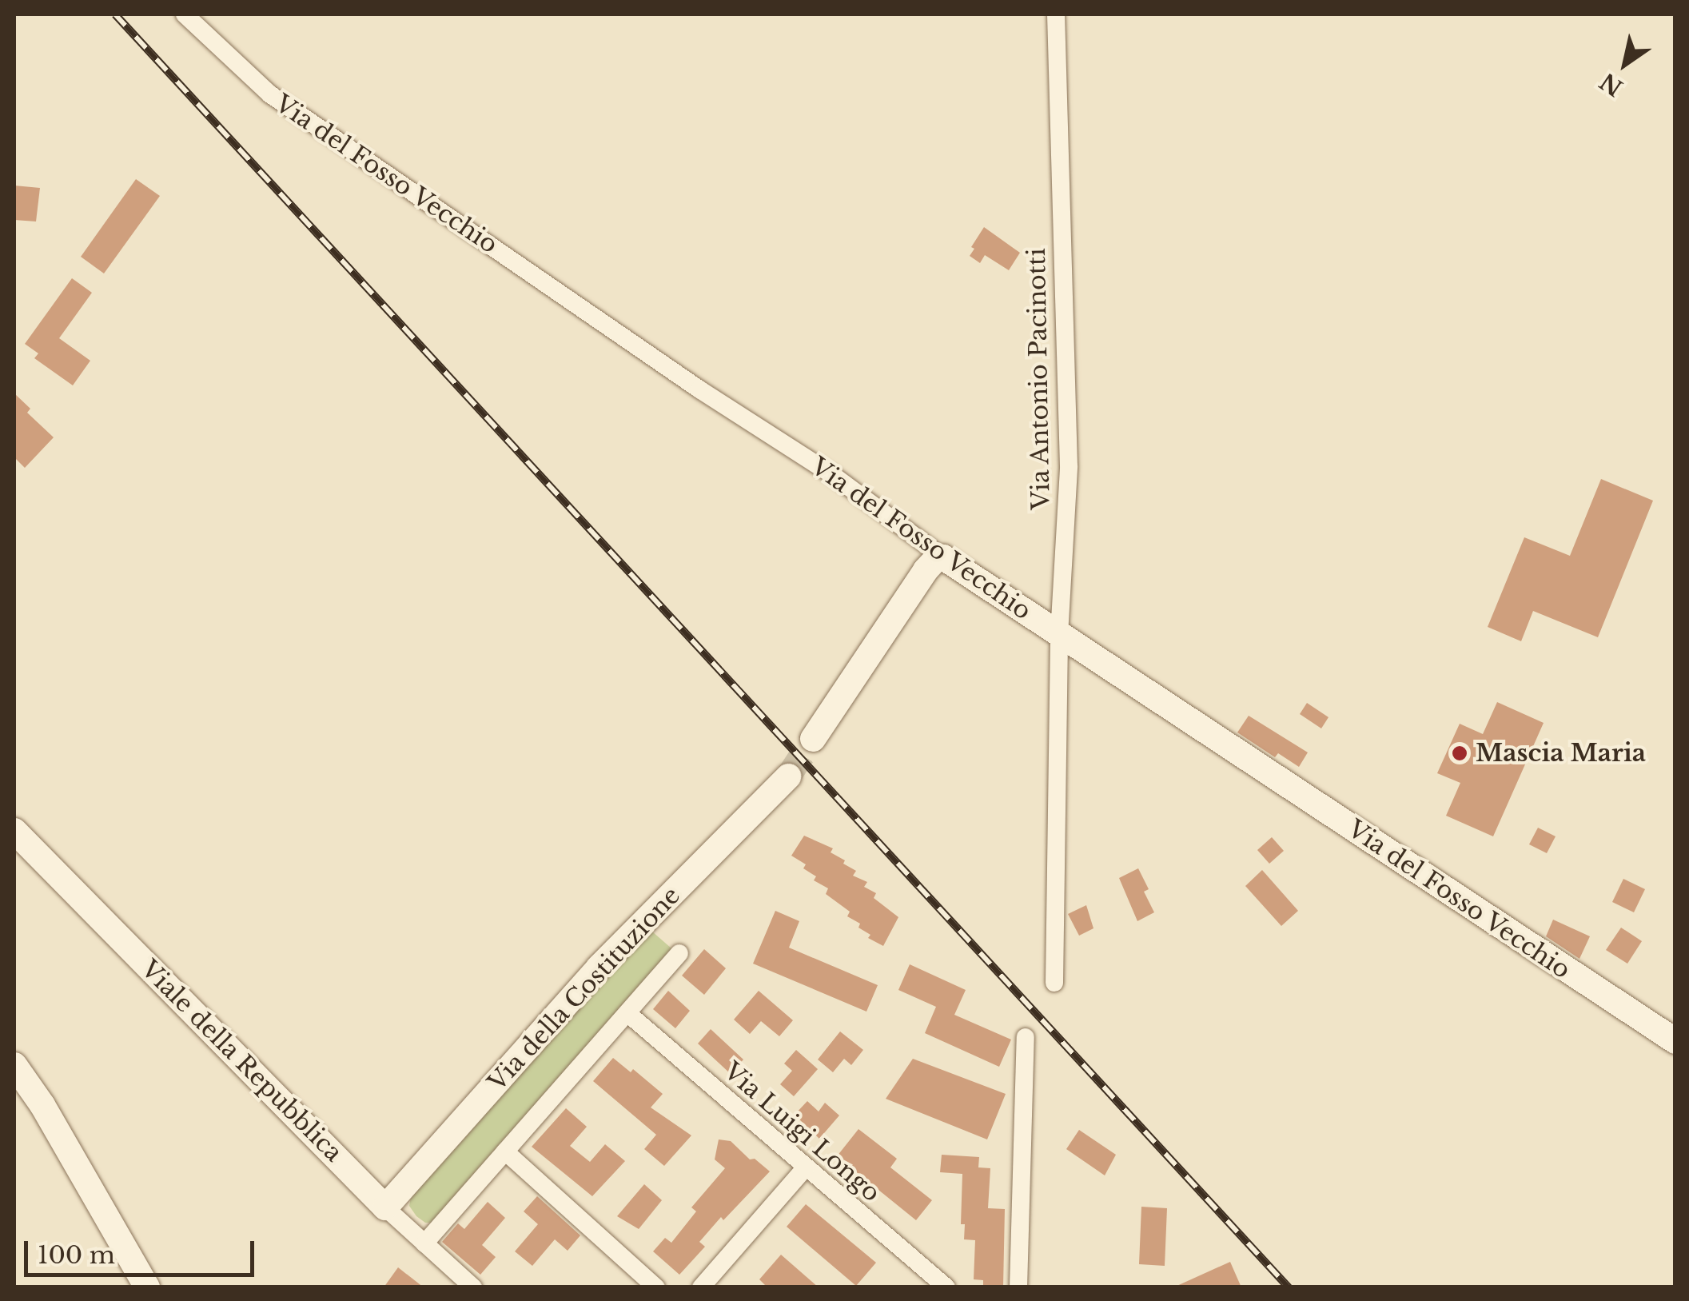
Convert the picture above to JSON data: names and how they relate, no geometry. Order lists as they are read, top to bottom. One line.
{"streets":{"street":["Via del Fosso Vecchio","Via Antonio Pacinotti","Via della Costituzione","Viale della Repubblica","Via Luigi Longo"]},"crossings":[["Via del Fosso Vecchio","Via Antonio Pacinotti"],["Via della Costituzione","Viale della Repubblica"]],"places":["Mascia Maria"],"scale_bar":"100 m","north":"bottom left"}
